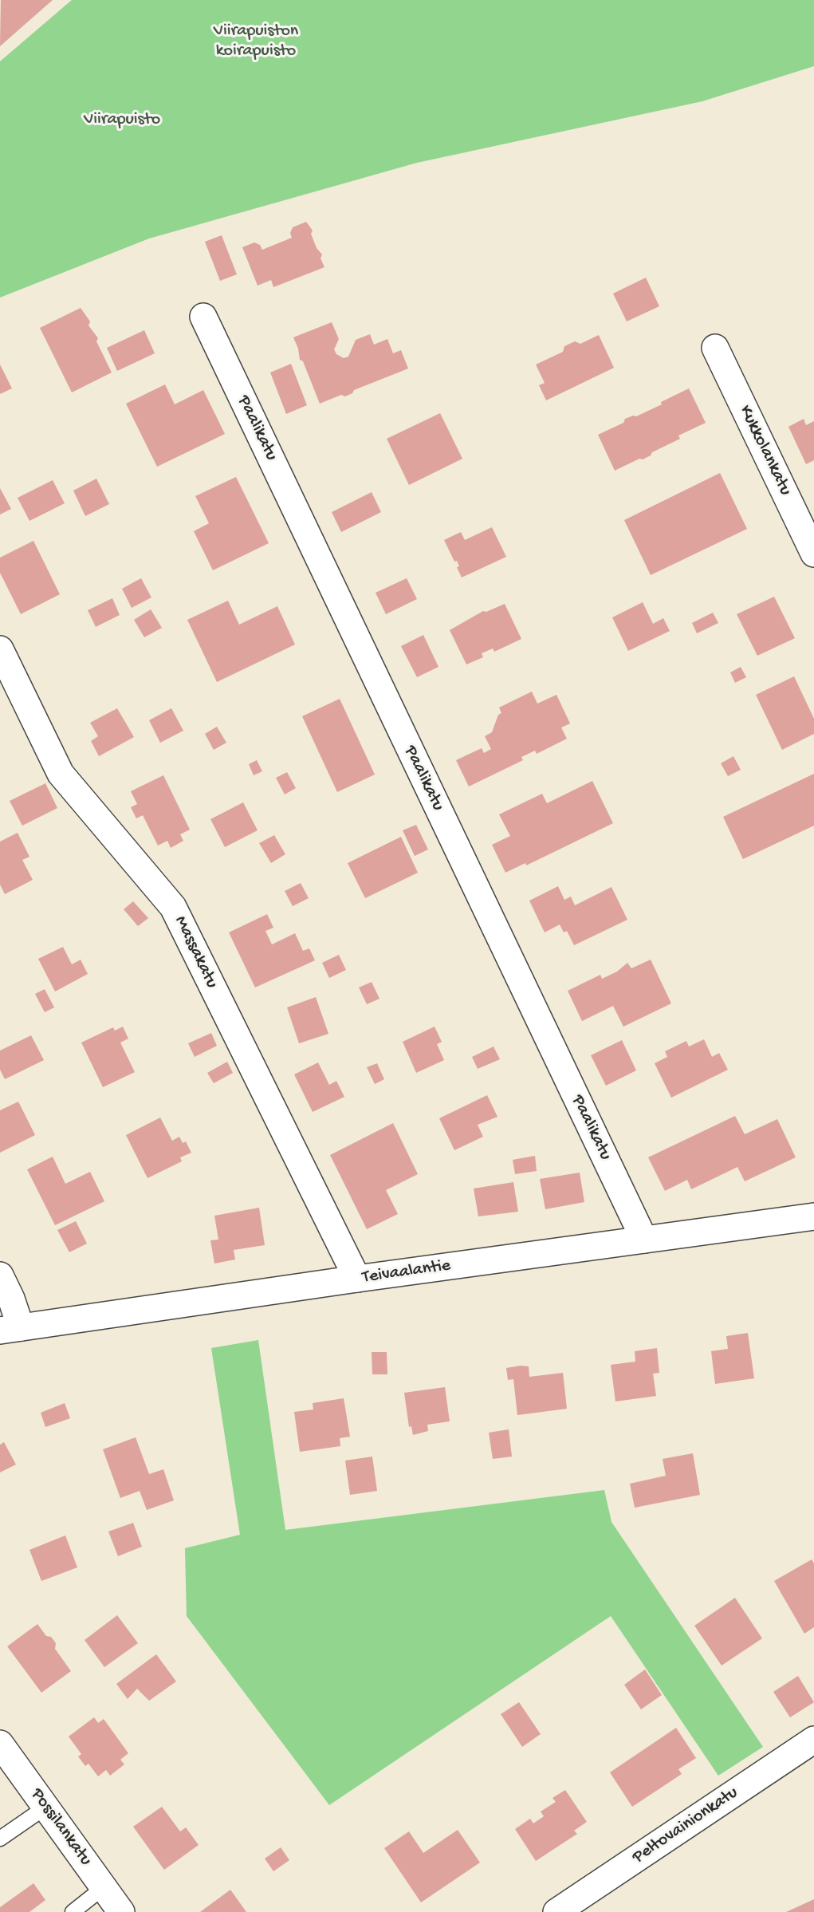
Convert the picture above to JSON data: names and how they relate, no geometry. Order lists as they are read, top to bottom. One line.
{"streets":{"street":["Paalikatu","Kukkolankatu","Massakatu","Teivaalantie","Peltovainionkatu","Possilankatu"]},"crossings":[["Paalikatu","Teivaalantie"],["Massakatu","Teivaalantie"]],"parks":["Viirapuiston koirapuisto","Viirapuisto"]}
